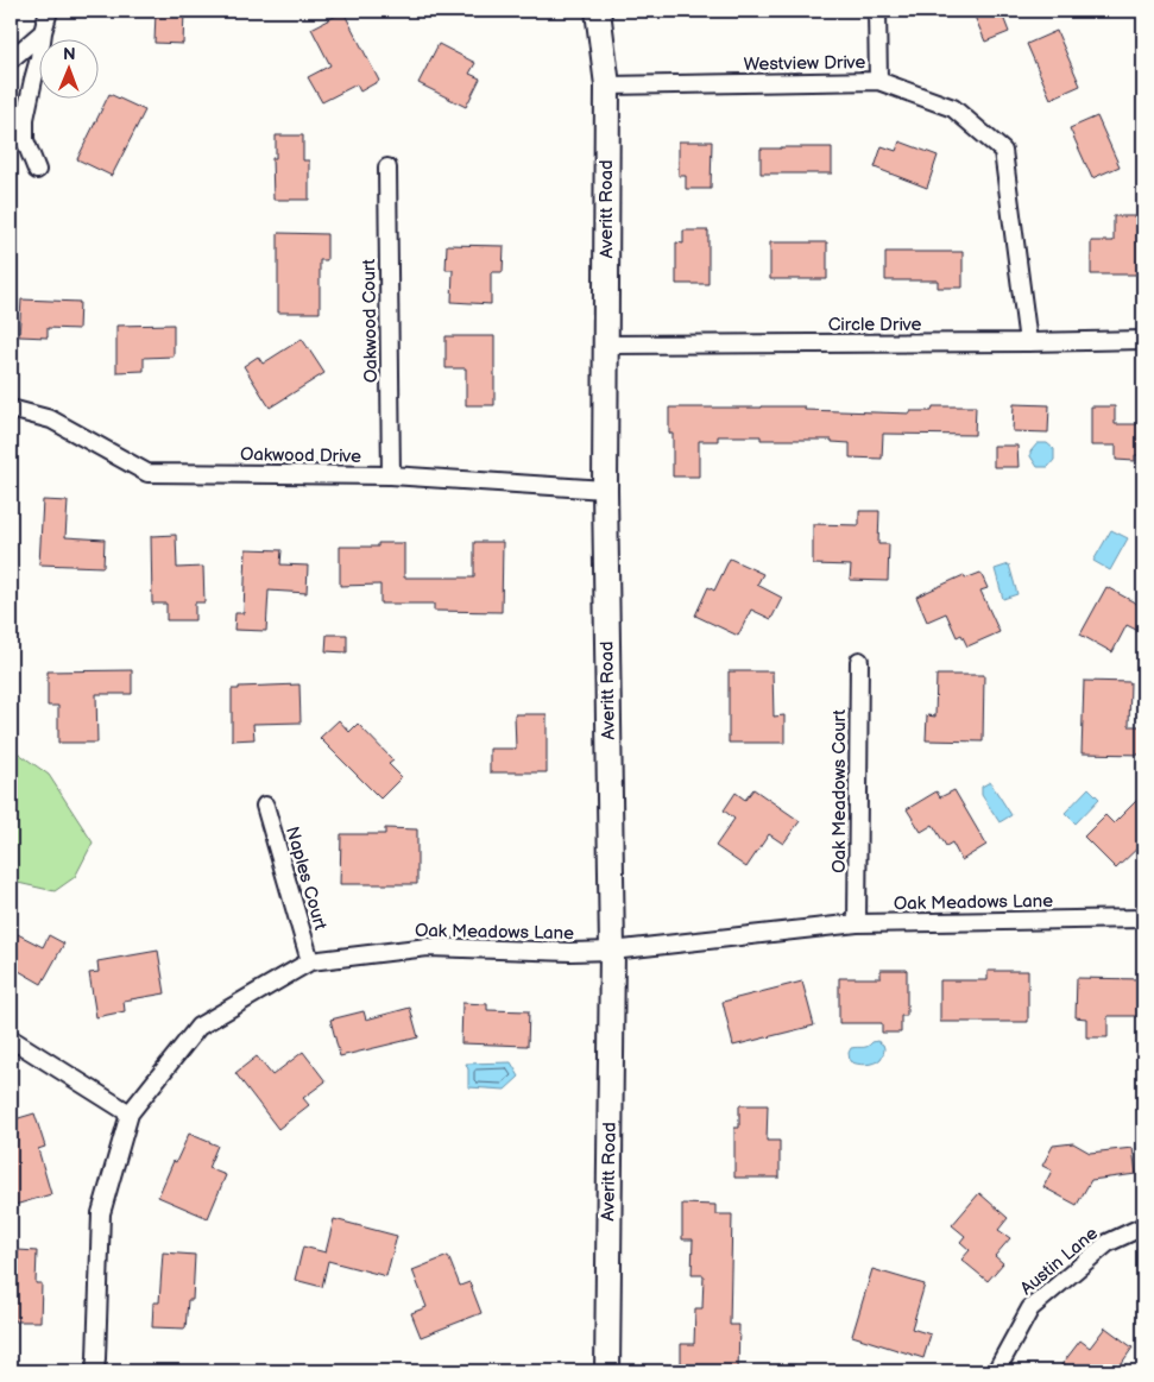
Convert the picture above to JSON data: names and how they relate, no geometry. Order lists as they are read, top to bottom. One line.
{"streets":{"street":["Westview Drive","Averitt Road","Oakwood Court","Circle Drive","Oakwood Drive","Oak Meadows Court","Naples Court","Oak Meadows Lane","Austin Lane"]},"crossings":[["Westview Drive","Averitt Road"],["Westview Drive","Circle Drive"],["Averitt Road","Circle Drive"],["Averitt Road","Oakwood Drive"],["Averitt Road","Oak Meadows Lane"],["Oakwood Court","Oakwood Drive"],["Oak Meadows Court","Oak Meadows Lane"],["Naples Court","Oak Meadows Lane"]],"north":"top"}
